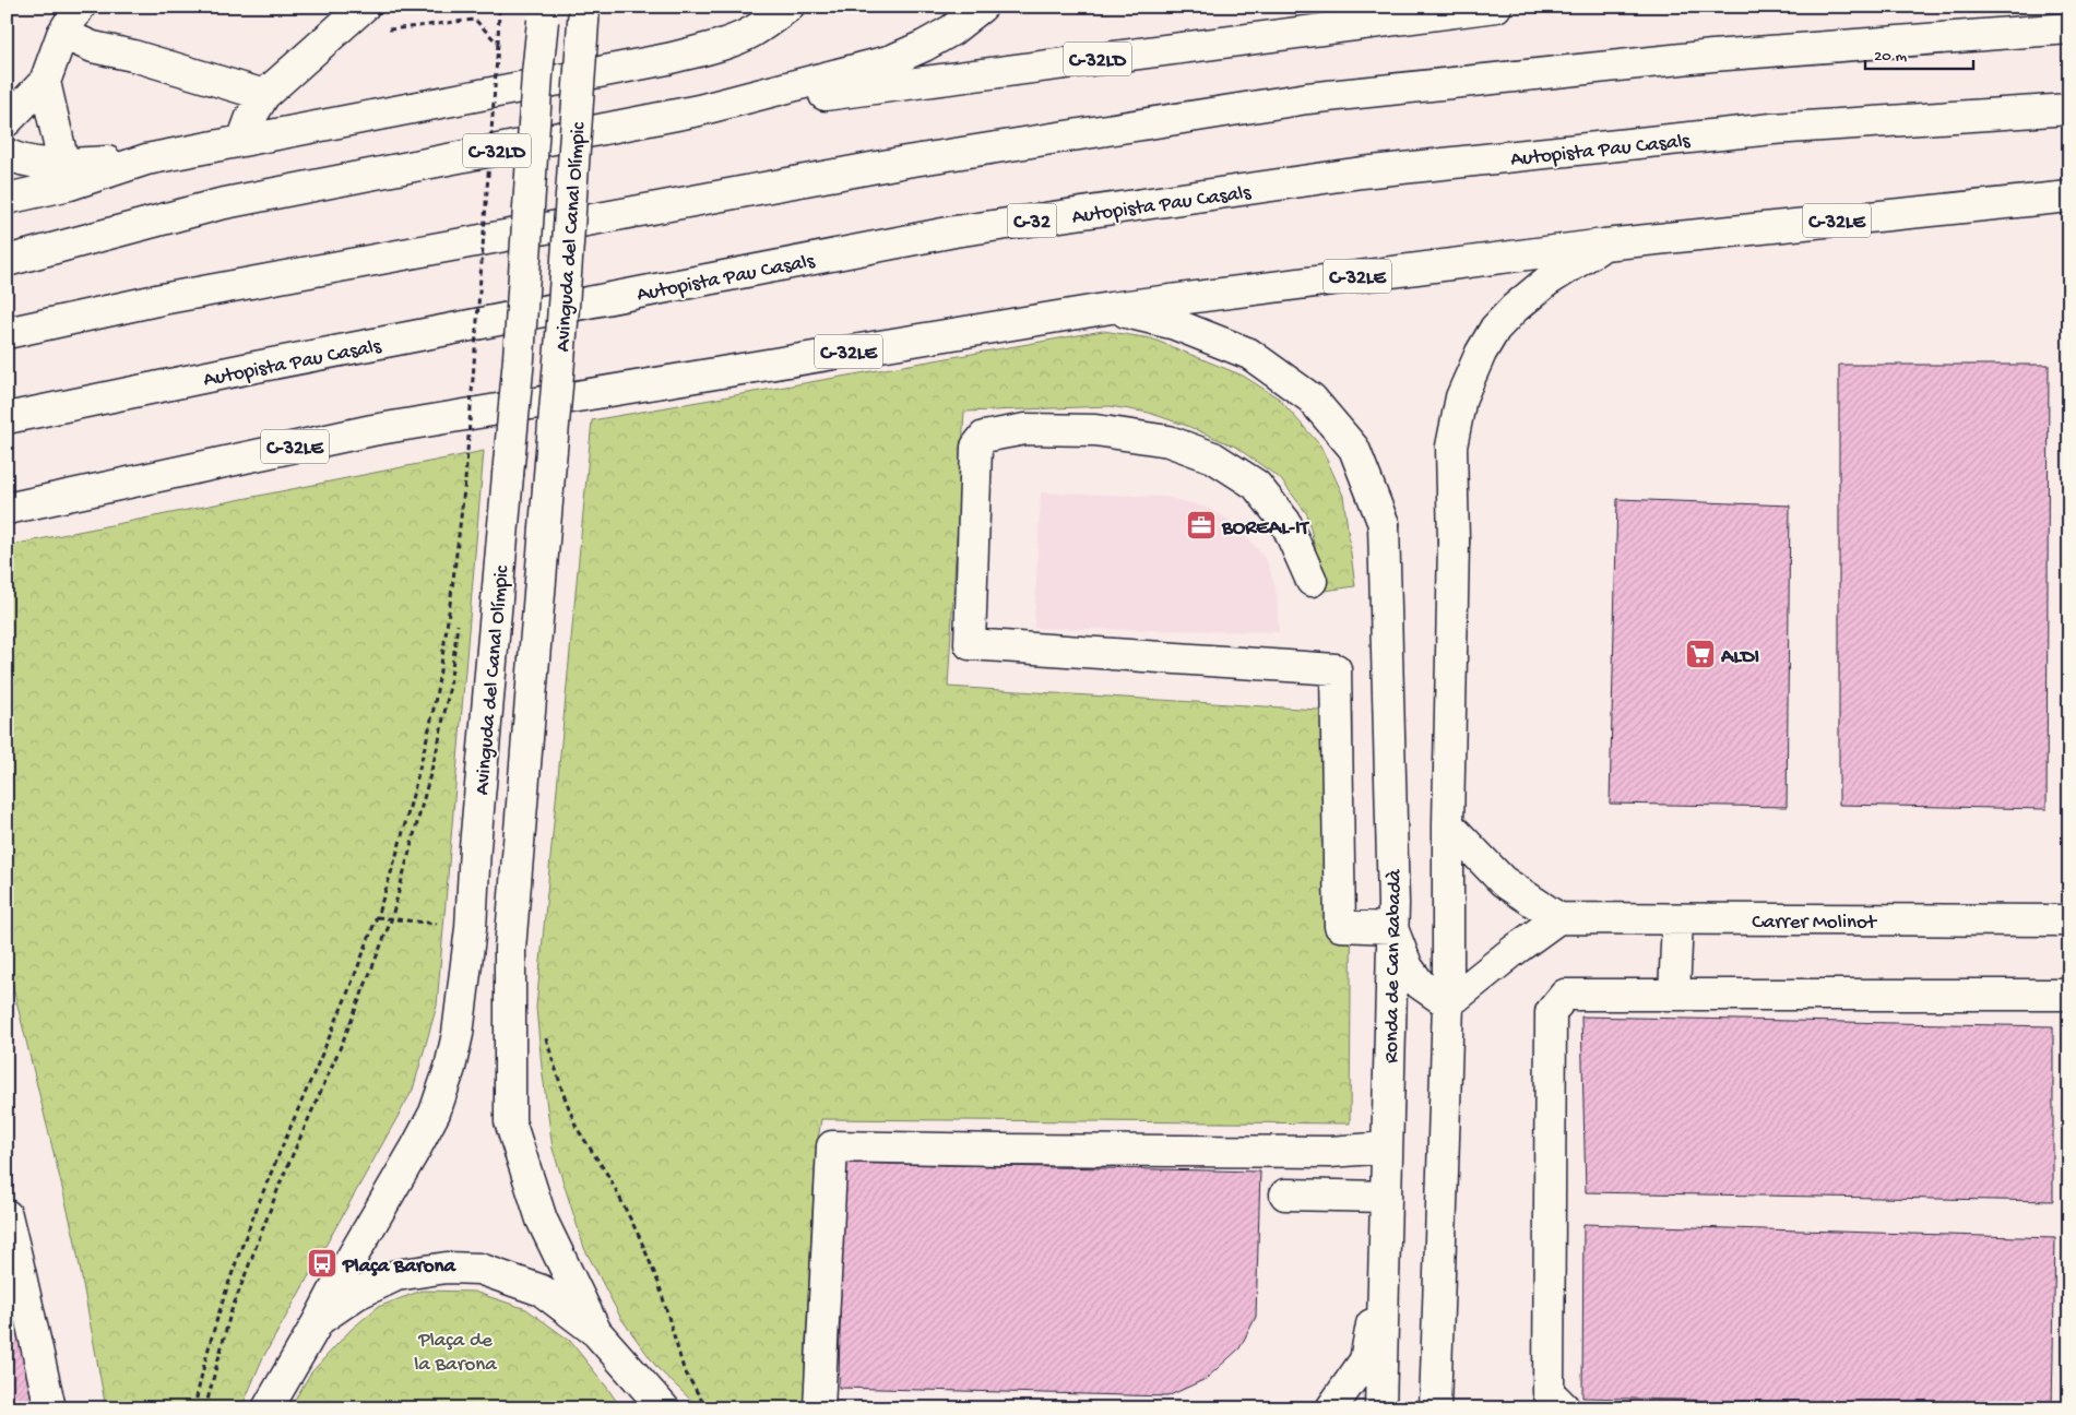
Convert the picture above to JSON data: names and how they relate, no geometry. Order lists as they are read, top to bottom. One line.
{"streets":{"main road":["C-32LD","Autopista Pau Casals","C-32","C-32LE","Avinguda del Canal Olímpic","Carrer Molinot","Ronda de Can Rabadà"]},"crossings":[["C-32LE","Ronda de Can Rabadà"]],"parks":["Plaça de la Barona"],"places":{"office":["BOREAL-IT"],"supermarket":["ALDI"],"bus stop":["Plaça Barona"]},"scale_bar":"20 m"}
